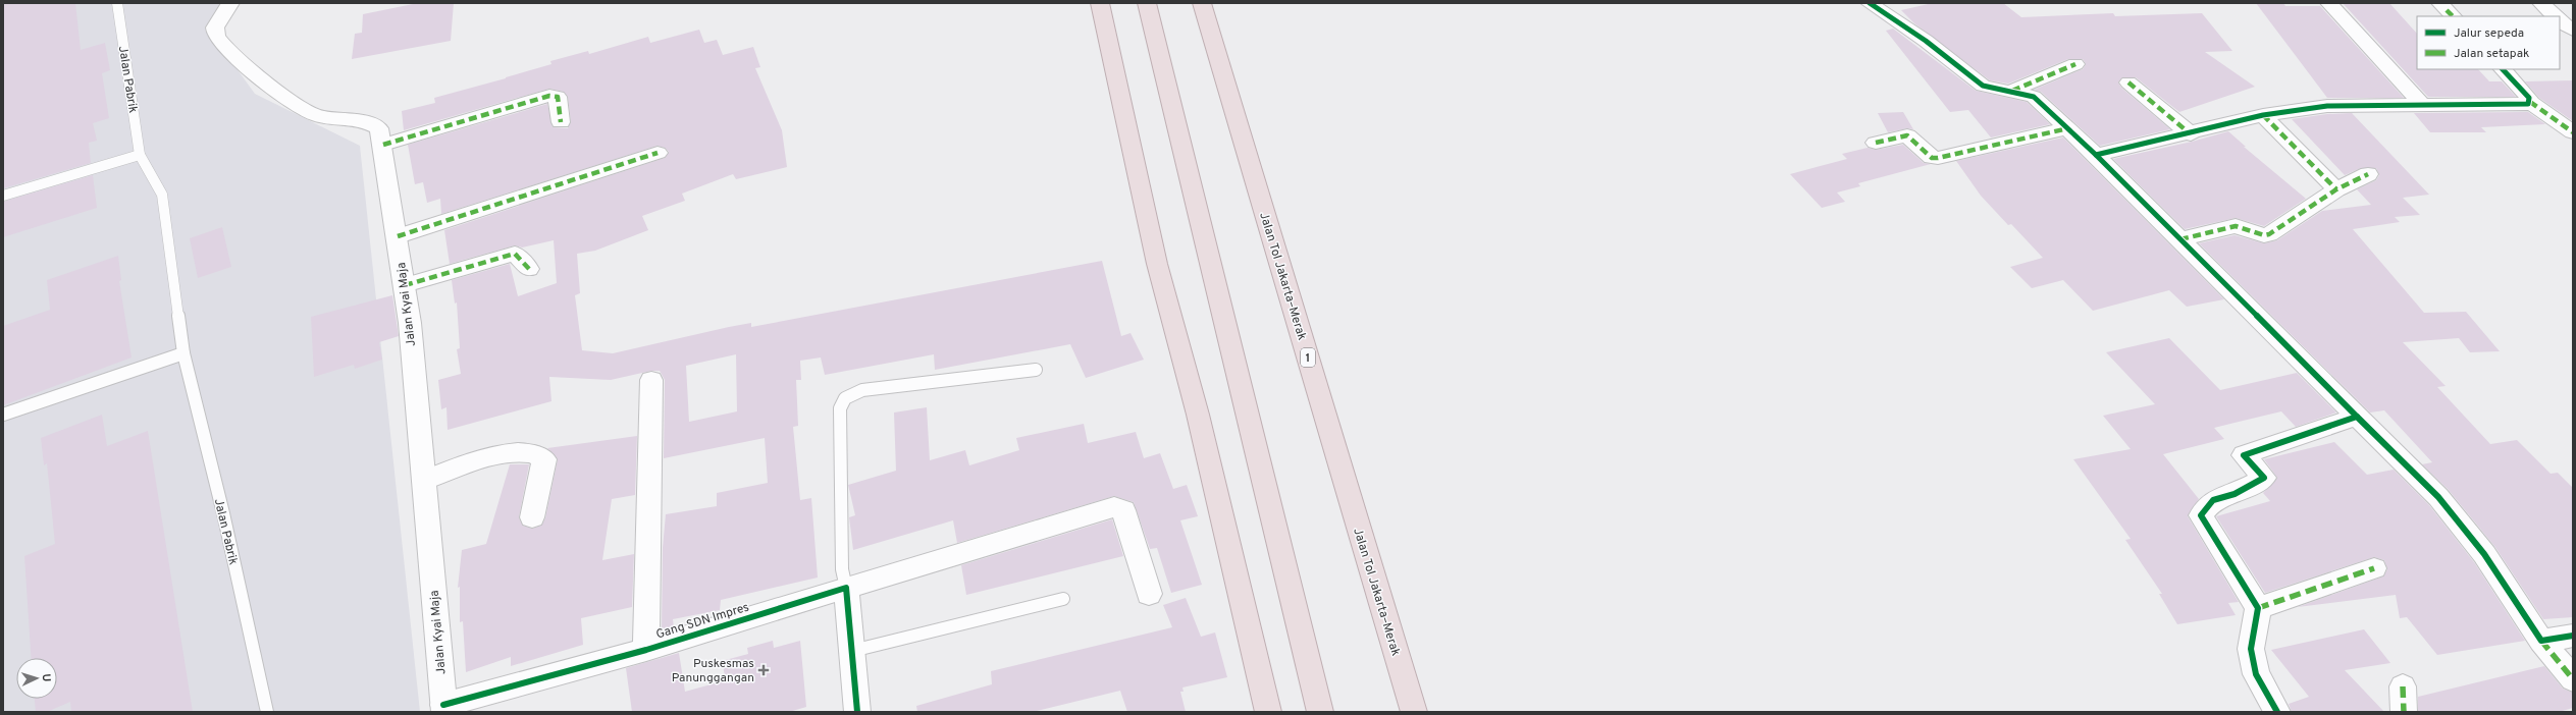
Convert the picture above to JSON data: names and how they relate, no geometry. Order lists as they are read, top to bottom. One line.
{"streets":{"highway":["Jalan Tol Jakarta–Merak","1"],"street":["Jalan Kyai Maja","Gang SDN Impres"],"lane":["Jalan Pabrik"]},"crossings":[["Jalan Kyai Maja","Gang SDN Impres"]],"places":{"health":["Puskesmas Panunggangan"]},"legend":["Jalur sepeda","Jalan setapak"],"north":"right"}
